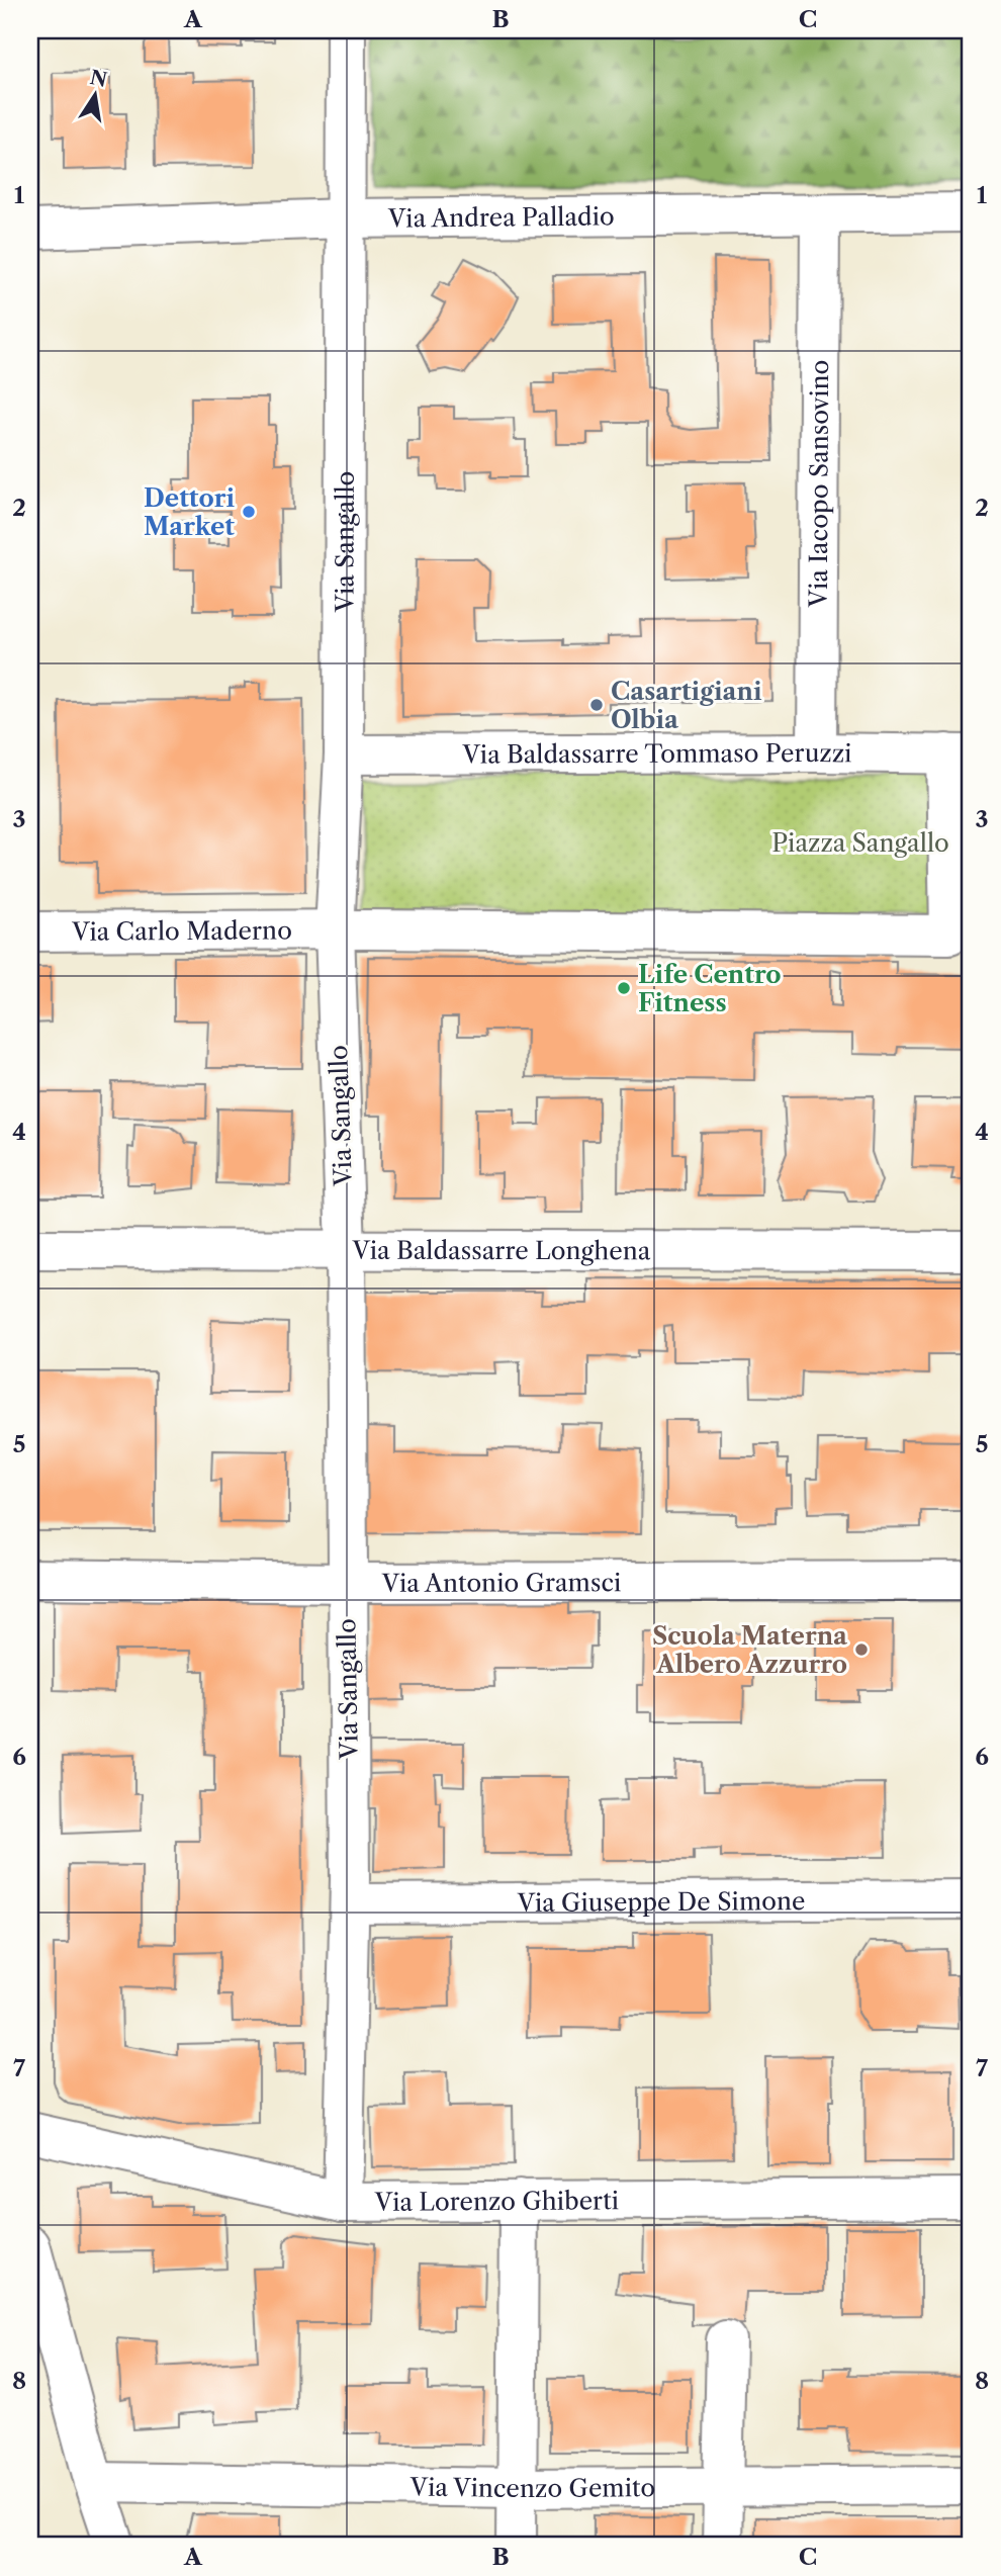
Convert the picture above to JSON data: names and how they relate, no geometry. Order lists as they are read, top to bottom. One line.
{"streets":{"street":["Via Andrea Palladio","Via Iacopo Sansovino","Via Sangallo","Via Baldassarre Tommaso Peruzzi","Via Carlo Maderno","Via Baldassarre Longhena","Via Antonio Gramsci","Via Giuseppe De Simone","Via Lorenzo Ghiberti","Via Vincenzo Gemito"]},"crossings":[["Via Andrea Palladio","Via Iacopo Sansovino"],["Via Andrea Palladio","Via Sangallo"],["Via Iacopo Sansovino","Via Baldassarre Tommaso Peruzzi"],["Via Sangallo","Via Baldassarre Tommaso Peruzzi"],["Via Sangallo","Via Carlo Maderno"],["Via Sangallo","Via Baldassarre Longhena"],["Via Sangallo","Via Antonio Gramsci"],["Via Sangallo","Via Giuseppe De Simone"],["Via Sangallo","Via Lorenzo Ghiberti"]],"parks":["Piazza Sangallo"],"places":["Dettori Market","Casartigiani Olbia","Life Centro Fitness","Scuola Materna Albero Azzurro"],"north":"top","grid":{"columns":["A","B","C"],"rows":["1","2","3","4","5","6","7","8"]}}
